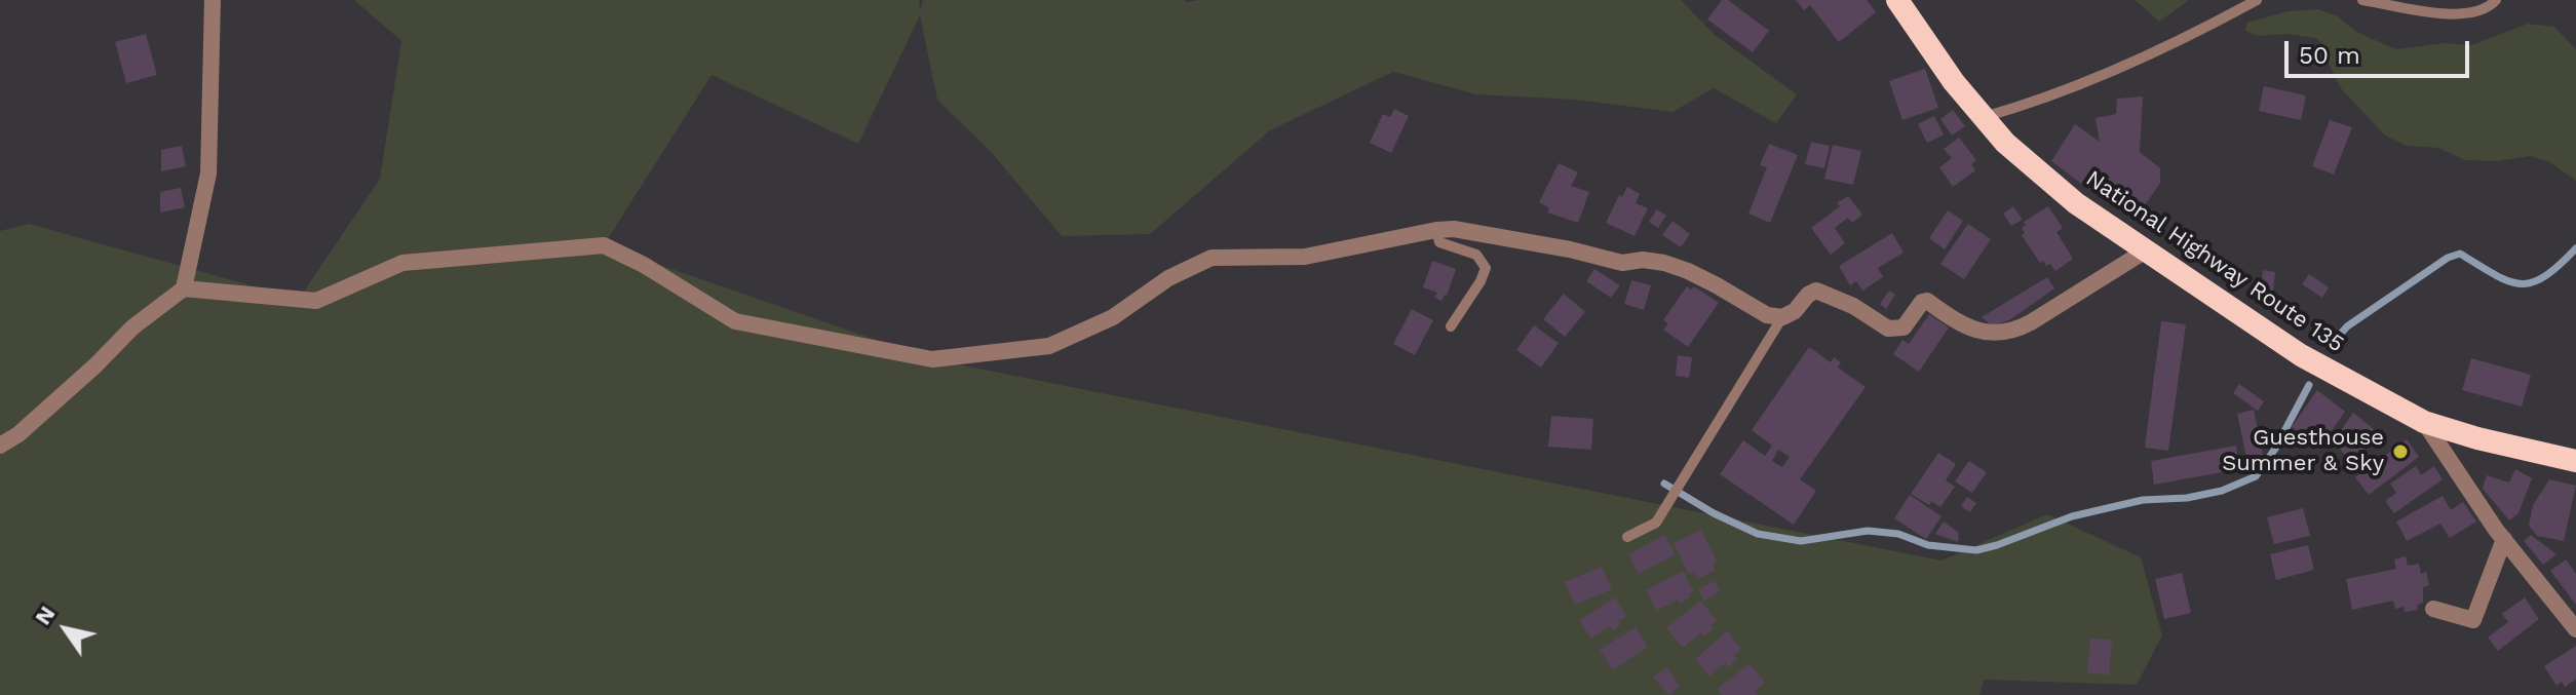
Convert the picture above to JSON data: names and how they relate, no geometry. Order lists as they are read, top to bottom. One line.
{"streets":{"highway":["National Highway Route 135"]},"places":["Guesthouse Summer & Sky"],"scale_bar":"50 m","north":"top left"}
